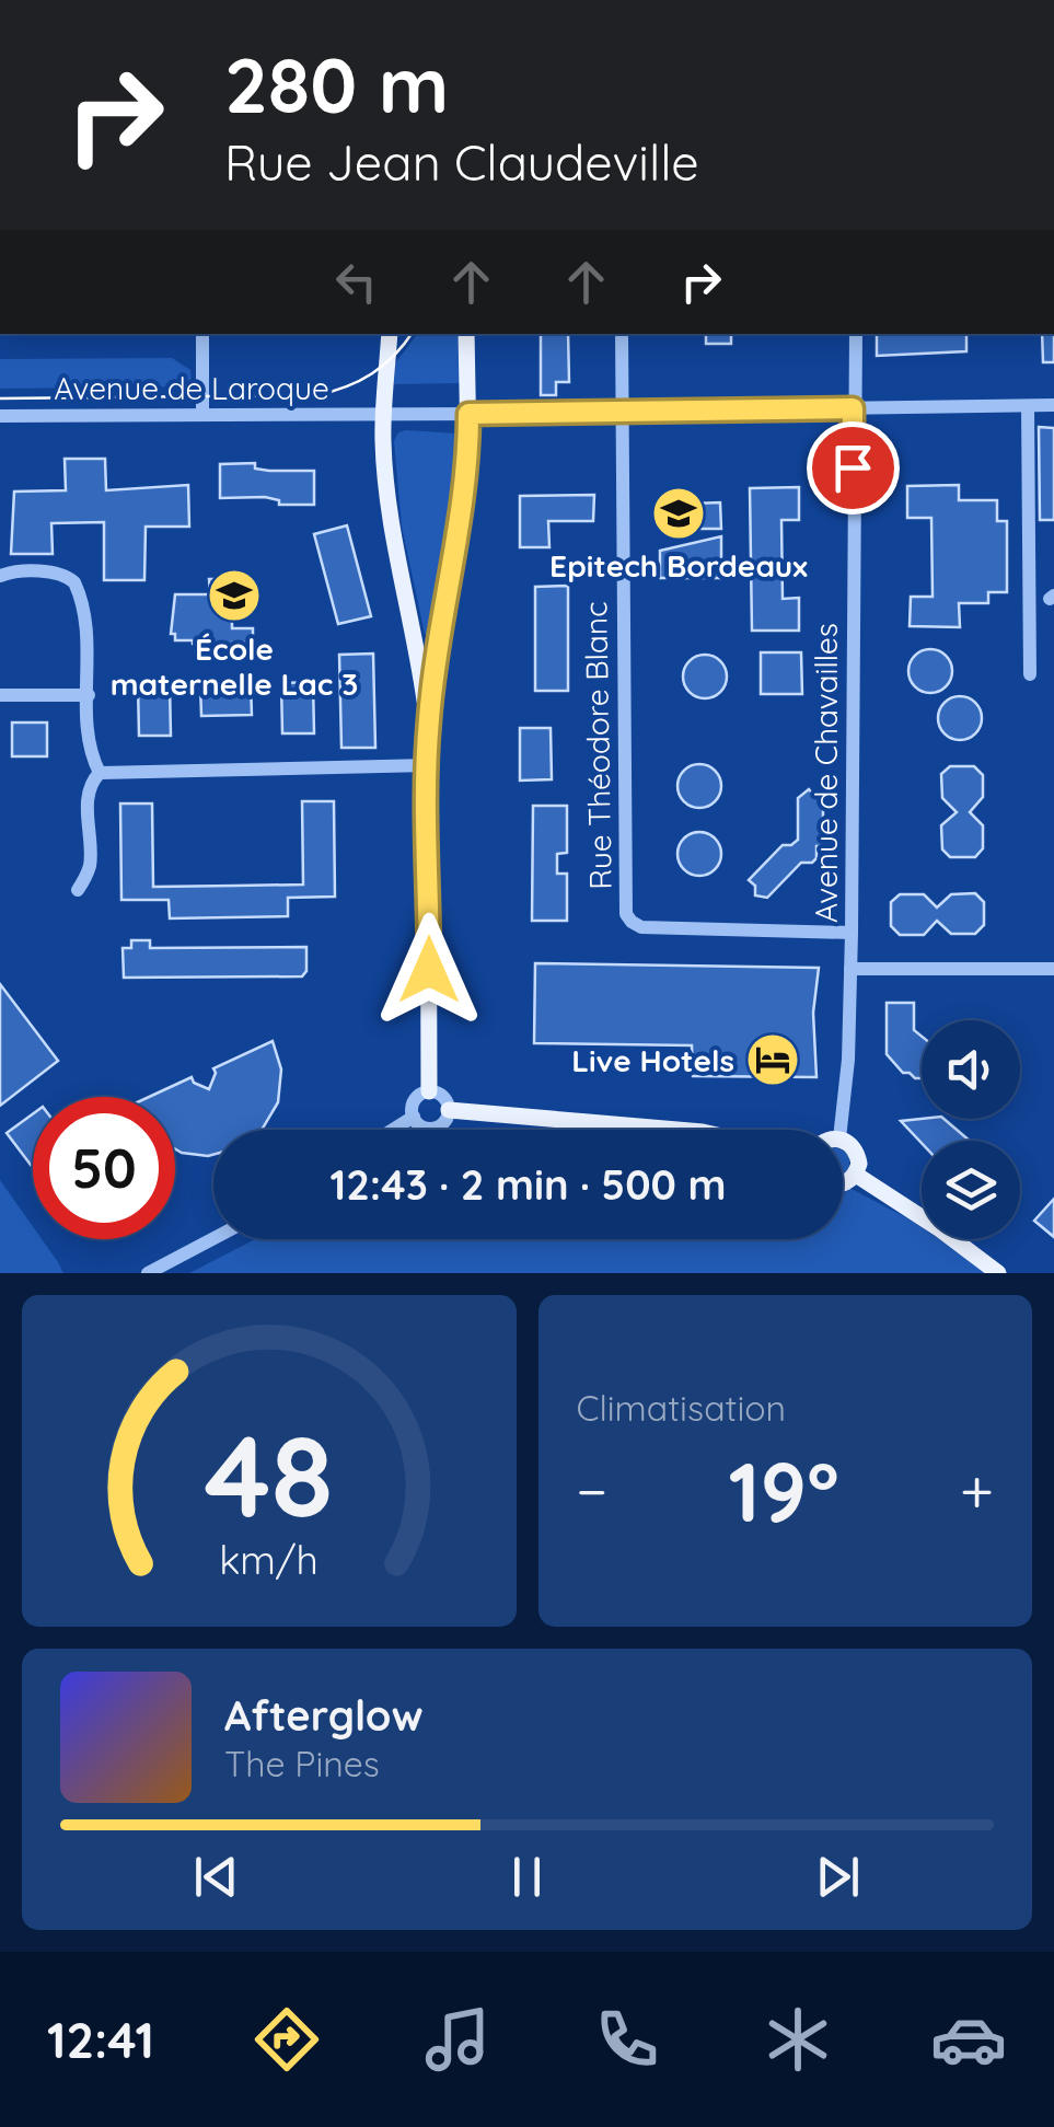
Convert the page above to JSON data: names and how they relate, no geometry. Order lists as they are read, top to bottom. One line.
{"streets":{"street":["Avenue de Laroque","Rue Théodore Blanc","Avenue de Chavailles"]},"crossings":[["Avenue de Laroque","Rue Théodore Blanc"],["Avenue de Laroque","Avenue de Chavailles"],["Rue Théodore Blanc","Avenue de Chavailles"]],"places":{"school or university":["Epitech Bordeaux","École maternelle Lac 3"],"hotel":["Live Hotels"]},"page":{"turn":["280 m","Rue Jean Claudeville"],"limit":"50","trip":"12:43 · 2 min · 500 m","tile":"Climatisation","heat":["−","19°","+"],"song":["Afterglow","The Pines"],"tabs":"12:41","gauge":["48","km/h"]}}
